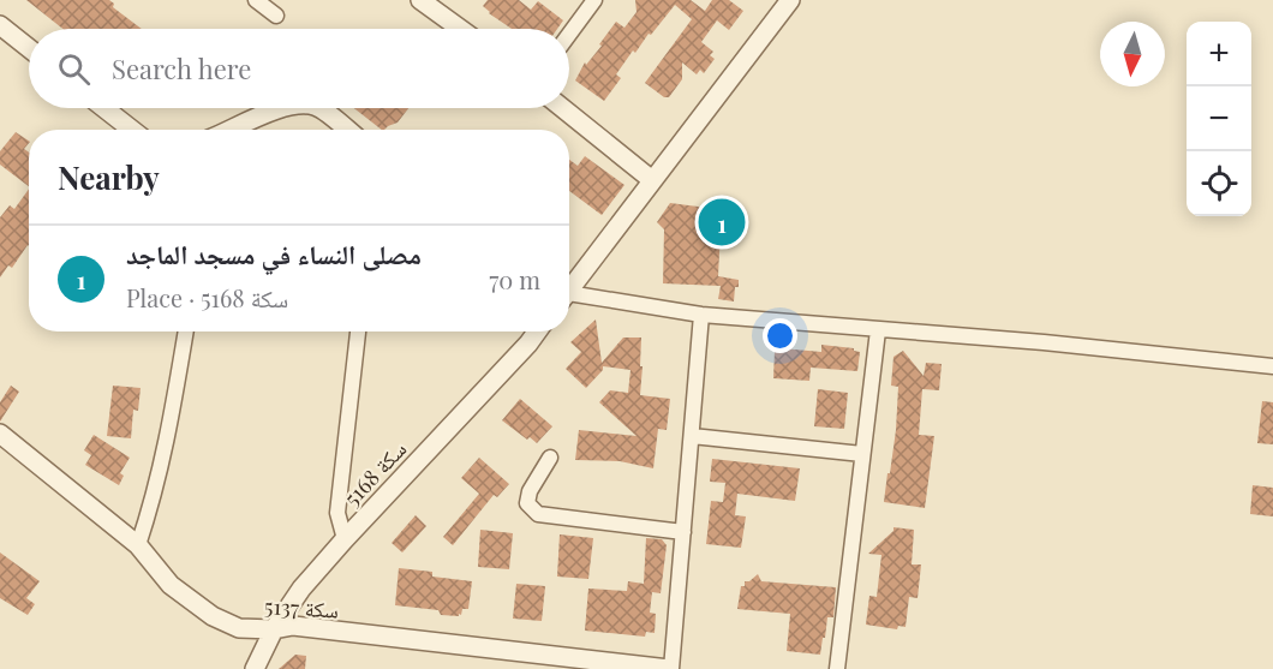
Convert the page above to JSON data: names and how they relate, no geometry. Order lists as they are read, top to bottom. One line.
{"streets":{"street":["سكة 5168","سكة 5137"]},"crossings":[["سكة 5168","سكة 5137"]],"north":"bottom","page":{"map_buttons":["+","−"],"search":"Search here","heading":"Nearby","pins":"1","list":[{"mark":"1","name":"مصلى النساء في مسجد الماجد","note":"Place · سكة 5168","value":"70 m"}]}}
